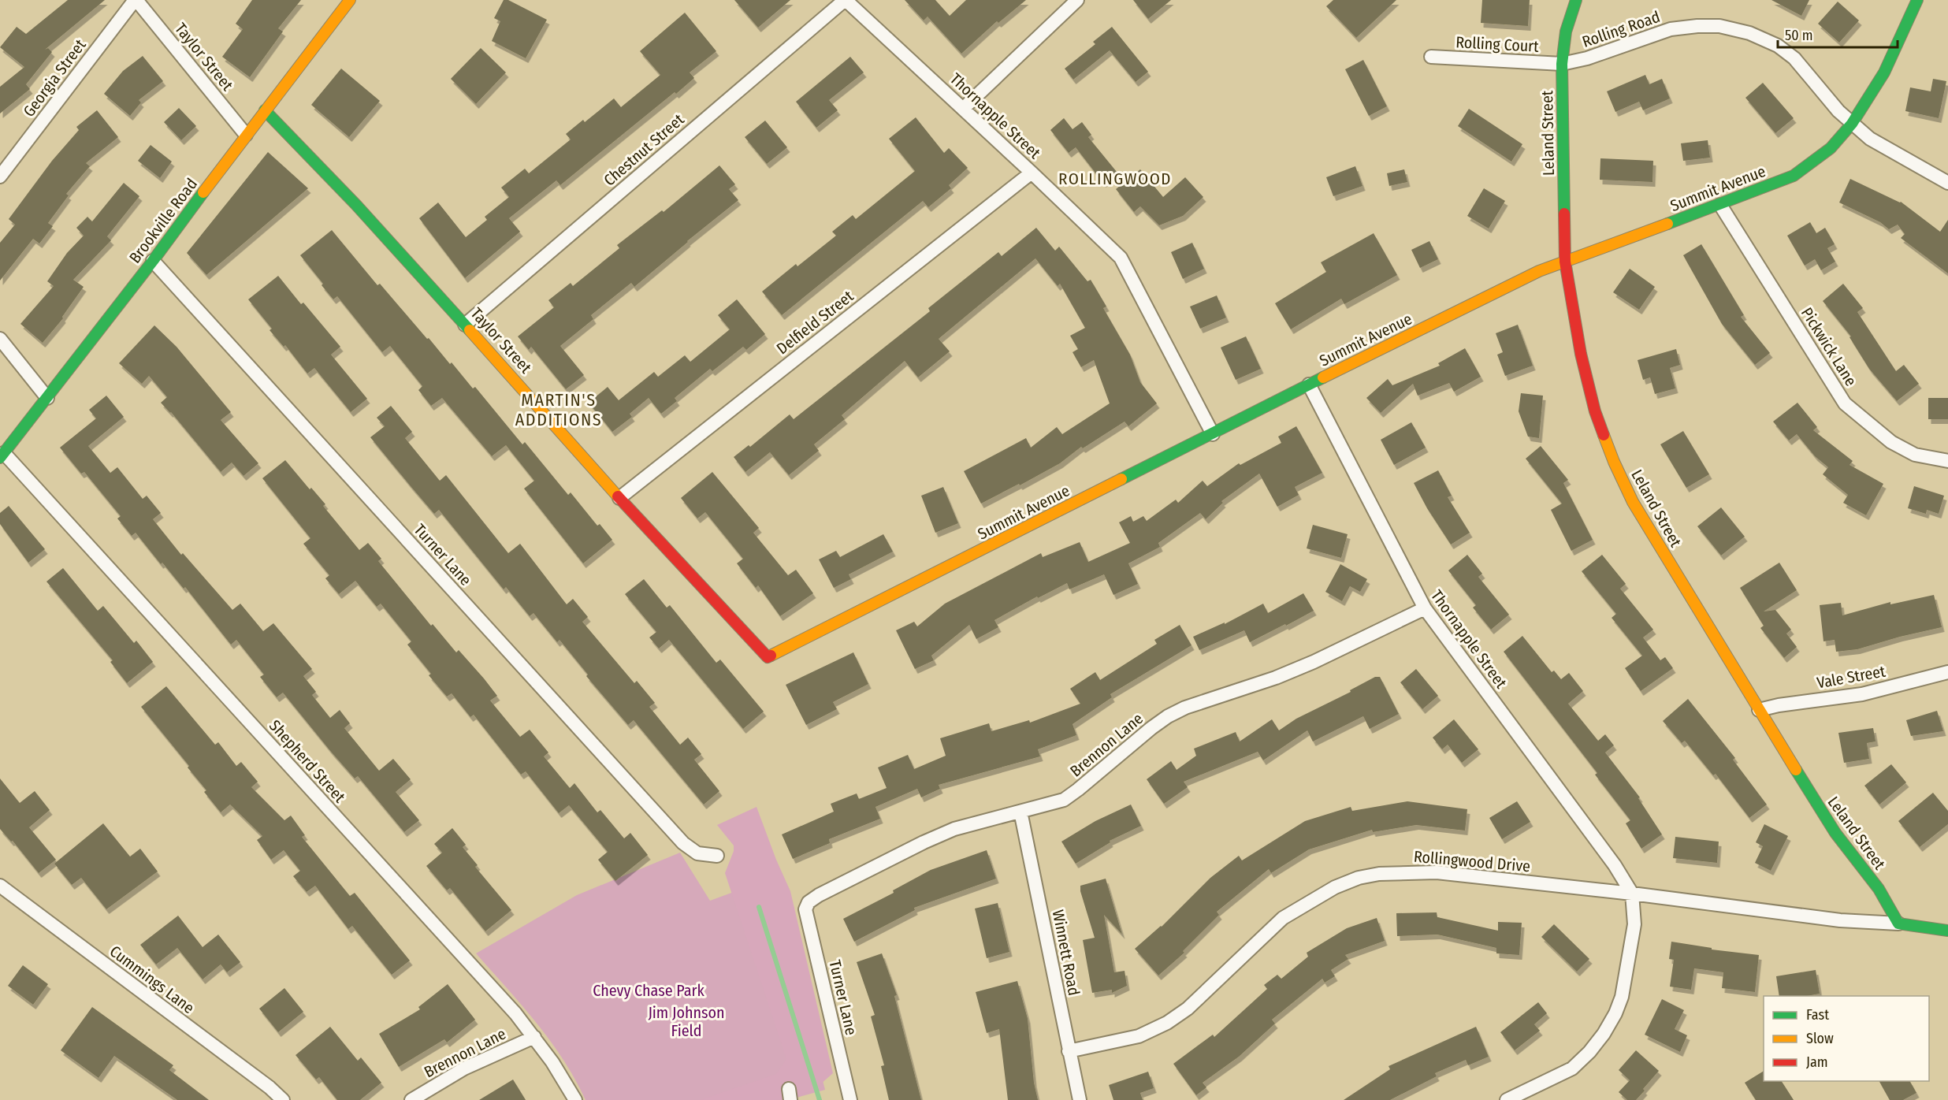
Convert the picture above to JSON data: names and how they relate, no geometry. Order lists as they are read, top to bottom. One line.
{"streets":{"street":["Rolling Road","Rolling Court","Taylor Street","Georgia Street","Thornapple Street","Leland Street","Chestnut Street","Summit Avenue","Brookville Road","Delfield Street","Pickwick Lane","Turner Lane","Vale Street","Brennon Lane","Shepherd Street","Rollingwood Drive","Winnett Road","Cummings Lane"]},"crossings":[["Rolling Road","Rolling Court"],["Rolling Road","Leland Street"],["Rolling Road","Summit Avenue"],["Rolling Court","Leland Street"],["Taylor Street","Georgia Street"],["Taylor Street","Chestnut Street"],["Taylor Street","Summit Avenue"],["Taylor Street","Brookville Road"],["Taylor Street","Delfield Street"],["Thornapple Street","Chestnut Street"],["Thornapple Street","Summit Avenue"],["Thornapple Street","Delfield Street"],["Thornapple Street","Brennon Lane"],["Thornapple Street","Rollingwood Drive"],["Leland Street","Summit Avenue"],["Leland Street","Vale Street"],["Leland Street","Rollingwood Drive"],["Summit Avenue","Pickwick Lane"],["Brookville Road","Turner Lane"],["Brookville Road","Shepherd Street"],["Turner Lane","Brennon Lane"],["Brennon Lane","Shepherd Street"],["Brennon Lane","Winnett Road"],["Rollingwood Drive","Winnett Road"]],"districts":["ROLLINGWOOD","MARTIN'S ADDITIONS"],"parks":["Chevy Chase Park","Jim Johnson Field"],"legend":["Fast","Slow","Jam"],"scale_bar":"50 m"}
